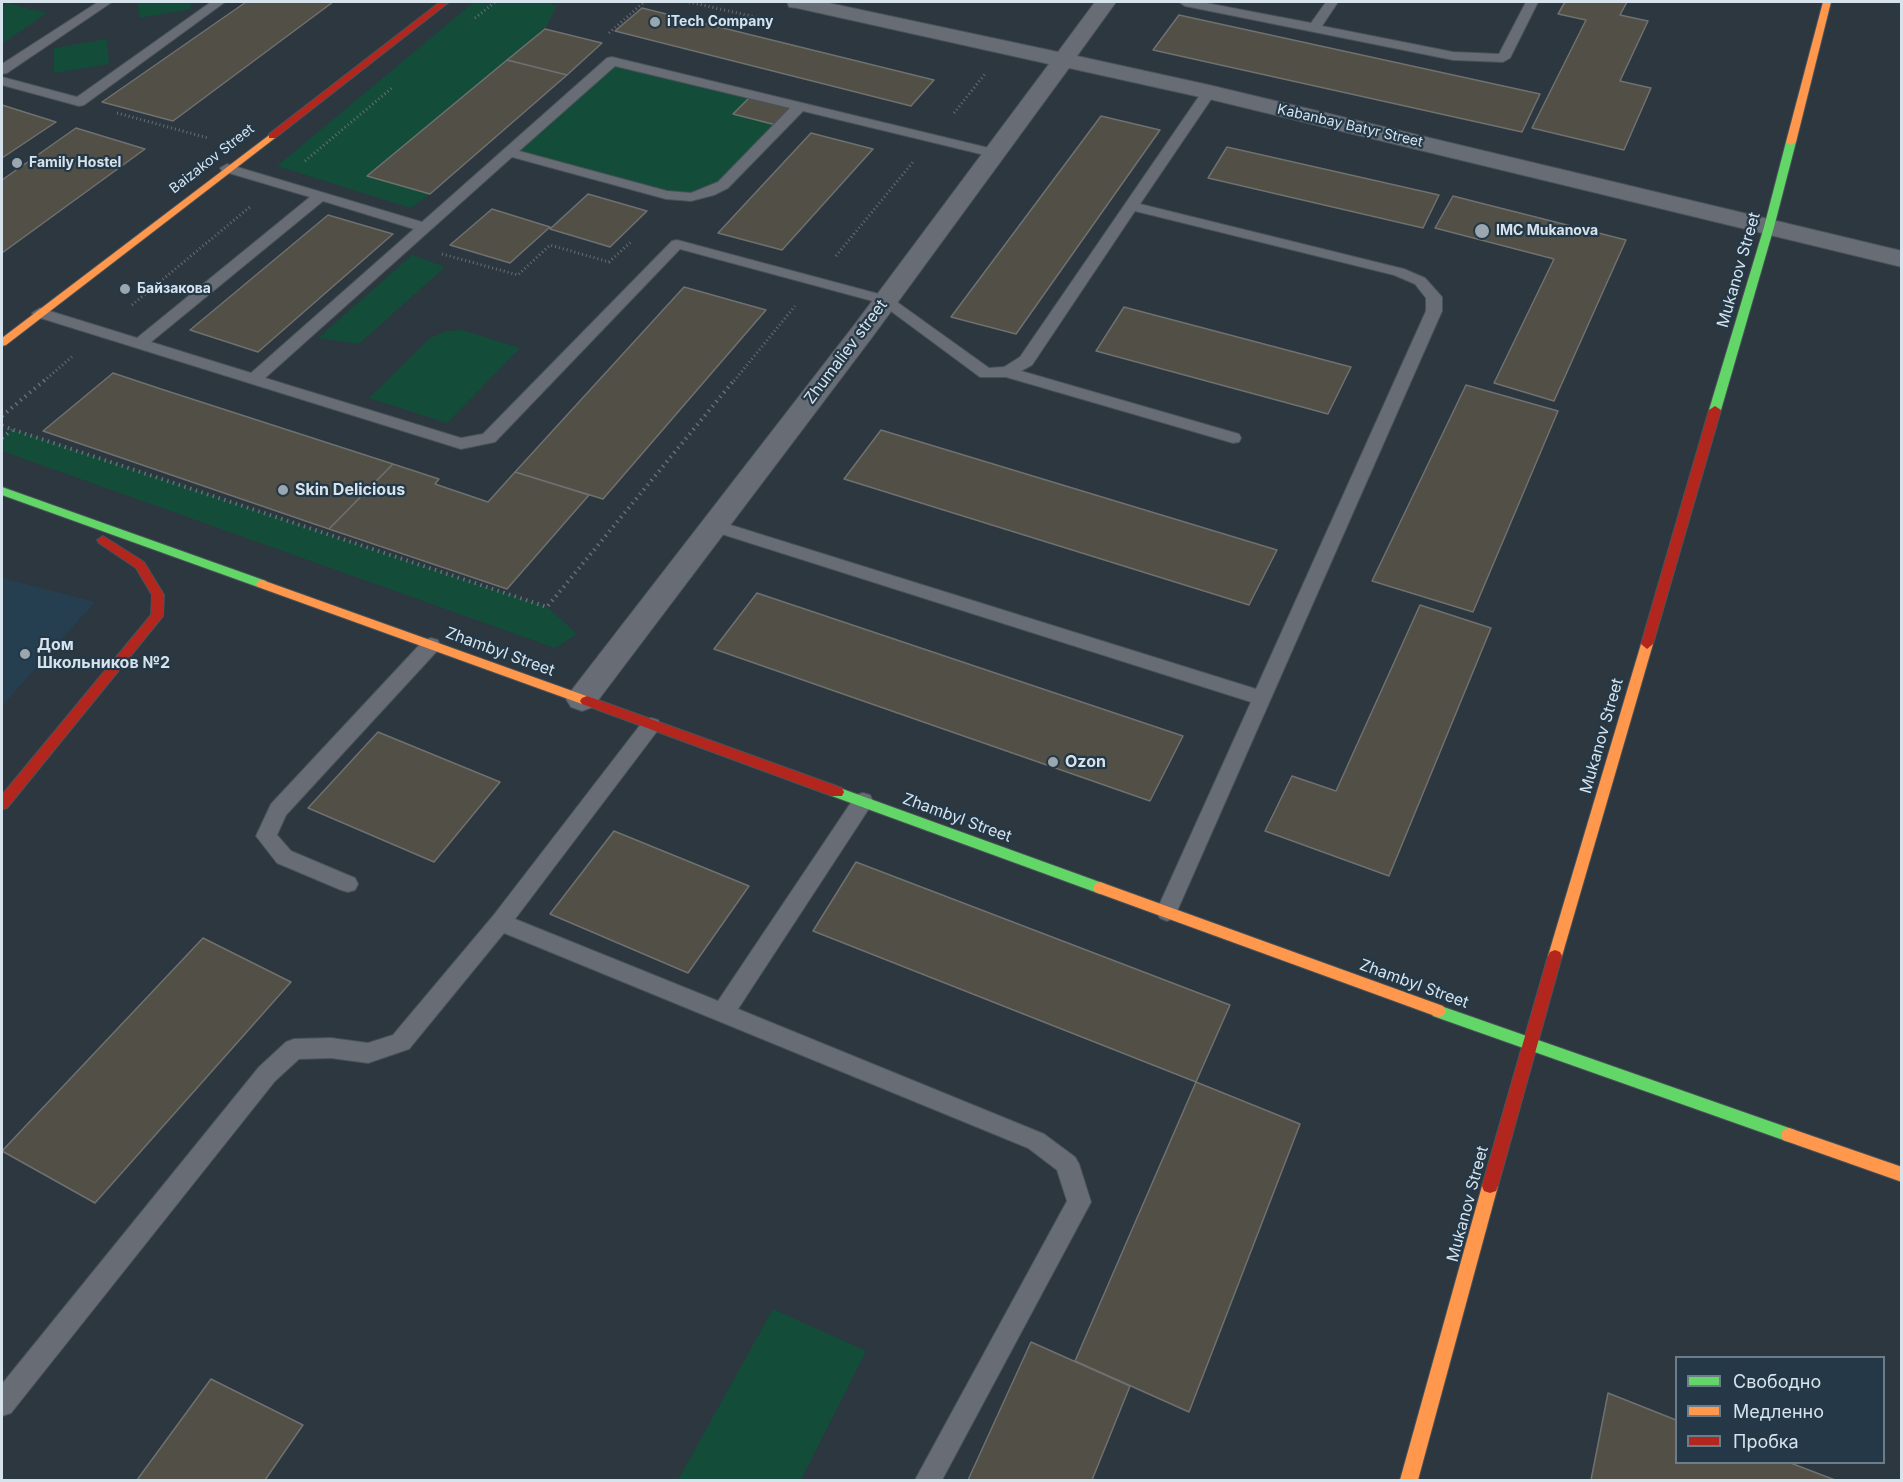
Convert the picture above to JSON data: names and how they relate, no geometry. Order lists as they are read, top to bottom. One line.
{"streets":{"street":["Kabanbay Batyr Street","Baizakov Street","Mukanov Street","Zhumaliev street","Zhambyl Street"]},"crossings":[["Kabanbay Batyr Street","Mukanov Street"],["Kabanbay Batyr Street","Zhumaliev street"],["Mukanov Street","Zhambyl Street"],["Zhumaliev street","Zhambyl Street"]],"places":["iTech Company","Family Hostel","IMC Mukanova","Байзакова","Skin Delicious","Дом Школьников №2","Ozon"],"legend":["Свободно","Медленно","Пробка"]}
